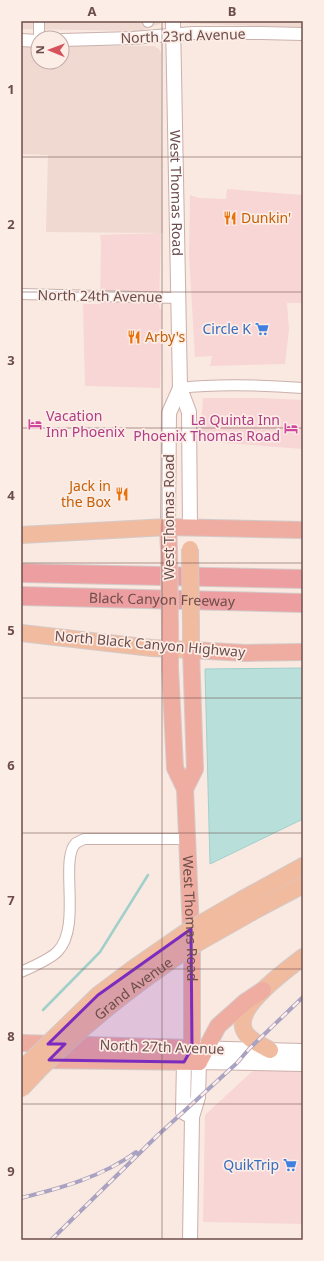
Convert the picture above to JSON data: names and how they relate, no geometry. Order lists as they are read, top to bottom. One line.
{"streets":{"highway":["West Thomas Road","Black Canyon Freeway","North Black Canyon Highway","North 27th Avenue"],"main road":["Grand Avenue"],"street":["North 23rd Avenue","North 24th Avenue"]},"crossings":[["North 23rd Avenue","West Thomas Road"],["West Thomas Road","North 24th Avenue"],["West Thomas Road","North Black Canyon Highway"],["West Thomas Road","North 27th Avenue"]],"places":{"restaurant":["Dunkin'","Arby's","Jack in the Box"],"supermarket":["Circle K","QuikTrip"],"hotel":["Vacation Inn Phoenix","La Quinta Inn Phoenix Thomas Road"]},"north":"left","grid":{"columns":["A","B"],"rows":["1","2","3","4","5","6","7","8","9"]}}
